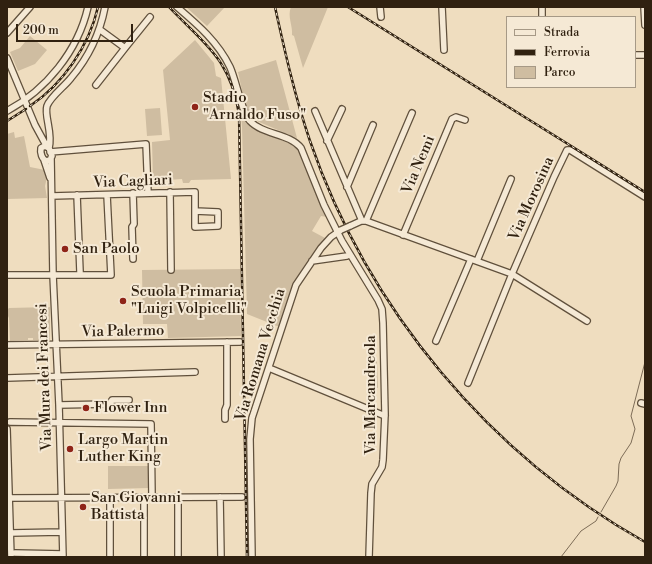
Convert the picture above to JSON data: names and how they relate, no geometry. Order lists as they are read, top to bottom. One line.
{"streets":{"street":["Via Nemi","Via Cagliari","Via Morosina","Via Palermo","Via Romana Vecchia","Via Mura dei Francesi","Via Marcandreola"]},"crossings":[["Via Cagliari","Via Mura dei Francesi"],["Via Palermo","Via Mura dei Francesi"],["Via Romana Vecchia","Via Marcandreola"]],"places":["Stadio \"Arnaldo Fuso\"","San Paolo","Scuola Primaria \"Luigi Volpicelli\"","Flower Inn","Largo Martin Luther King","San Giovanni Battista"],"legend":["Strada","Ferrovia","Parco"],"scale_bar":"200 m"}
